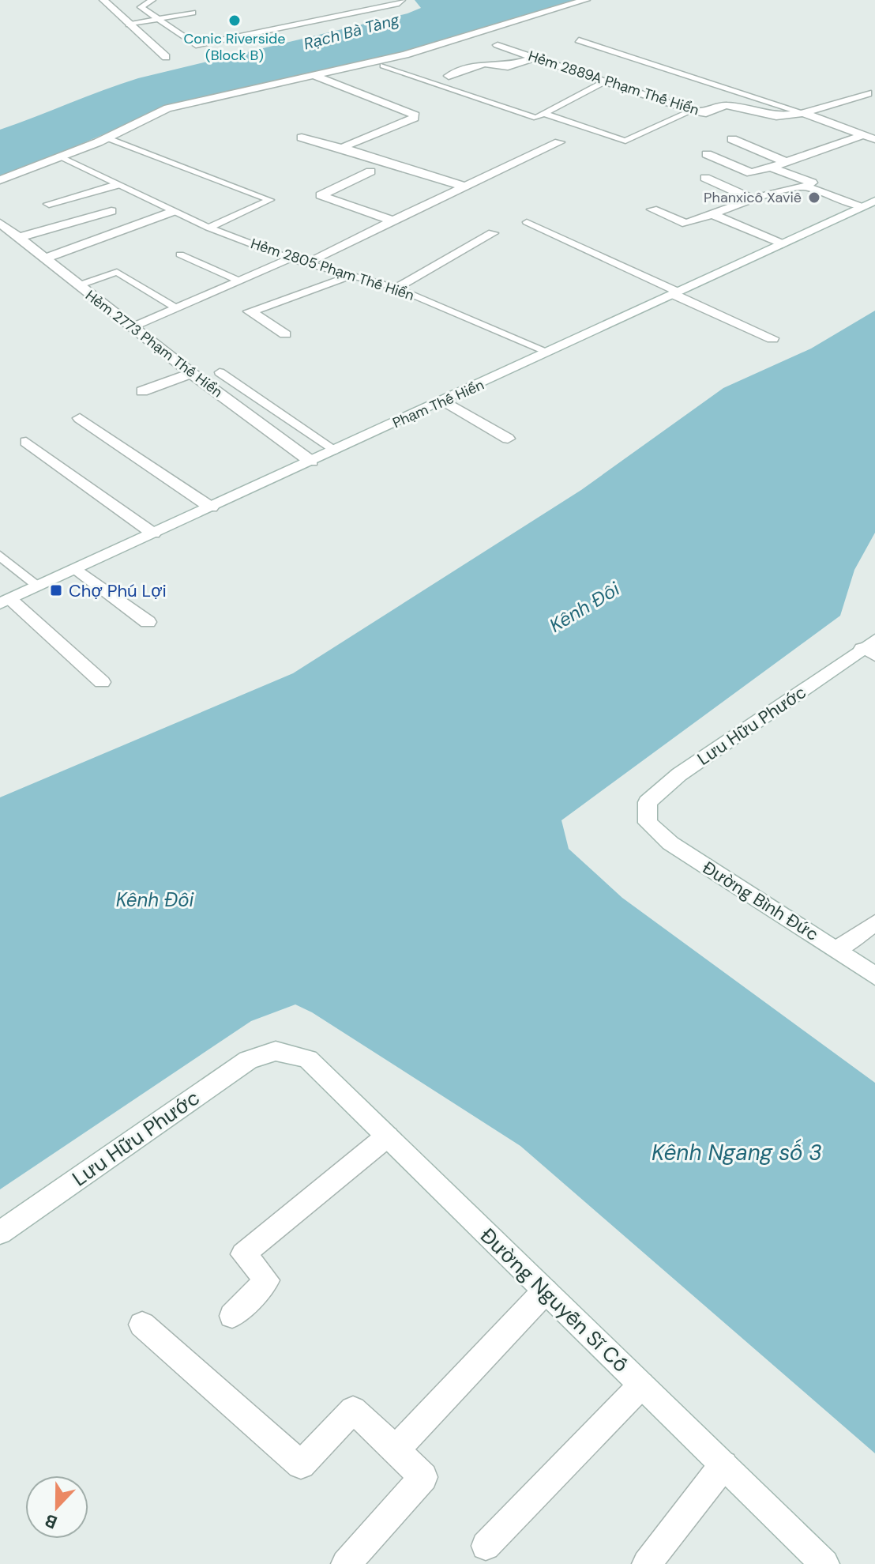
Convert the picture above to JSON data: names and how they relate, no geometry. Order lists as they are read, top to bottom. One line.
{"streets":{"street":["Hẻm 2889A Phạm Thế Hiển","Hẻm 2773 Phạm Thế Hiển","Phạm Thế Hiển","Lưu Hữu Phước","Đường Bình Đức","Đường Nguyễn Sĩ Cố"],"lane":["Hẻm 2805 Phạm Thế Hiển"]},"crossings":[["Hẻm 2805 Phạm Thế Hiển","Phạm Thế Hiển"],["Hẻm 2773 Phạm Thế Hiển","Phạm Thế Hiển"],["Lưu Hữu Phước","Đường Bình Đức"],["Lưu Hữu Phước","Đường Nguyễn Sĩ Cố"]],"water":["Rạch Bà Tàng","Kênh Đôi","Kênh Ngang số 3"],"places":{"other":["Conic Riverside (Block B)","Phanxicô Xaviê"],"transit":["Chợ Phú Lợi"]},"north":"bottom"}
